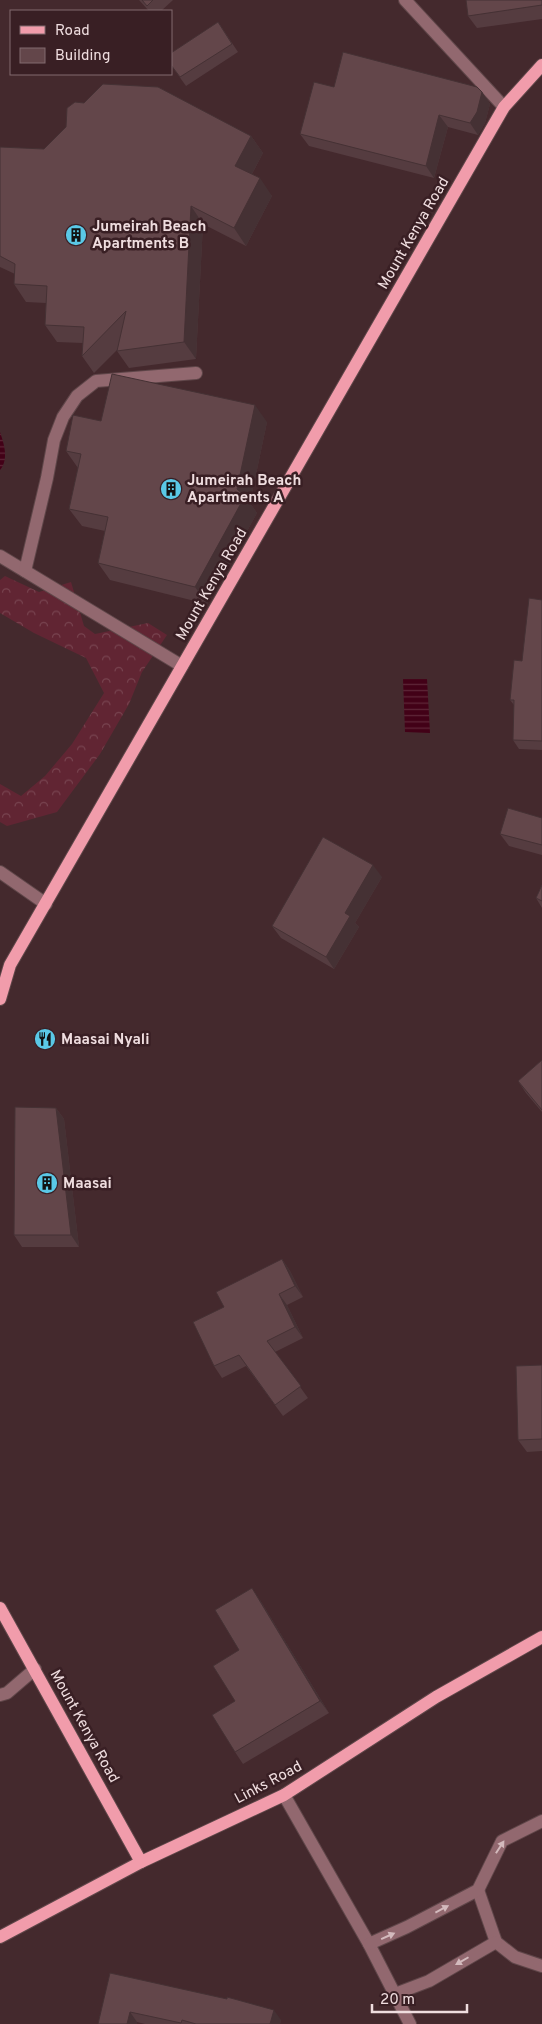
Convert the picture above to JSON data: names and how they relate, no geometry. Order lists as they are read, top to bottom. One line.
{"streets":{"main road":["Mount Kenya Road","Links Road"]},"crossings":[["Mount Kenya Road","Links Road"]],"places":{"building":["Jumeirah Beach Apartments B","Jumeirah Beach Apartments A","Maasai"],"restaurant":["Maasai Nyali"]},"legend":["Road","Building"],"scale_bar":"20 m"}
